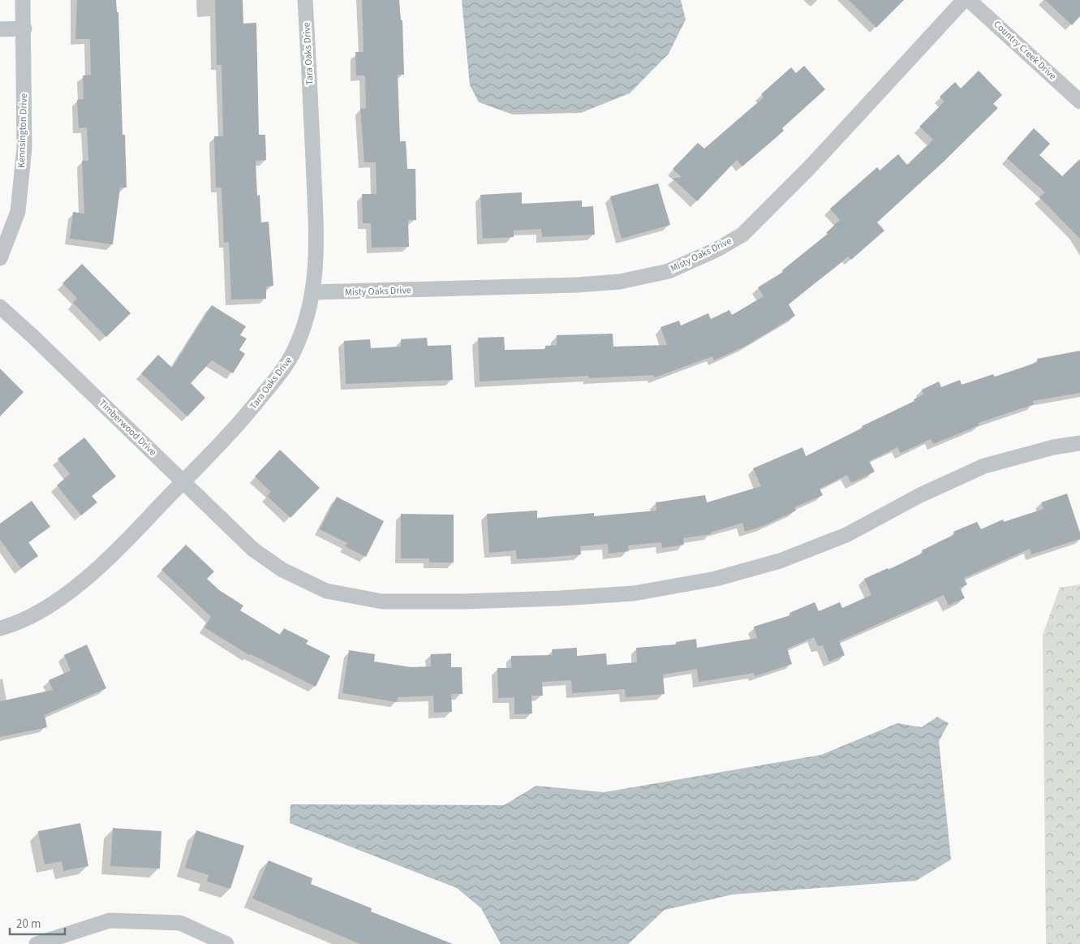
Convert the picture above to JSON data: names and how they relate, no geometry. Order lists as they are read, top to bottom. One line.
{"streets":{"street":["Country Creek Drive","Tara Oaks Drive","Kennsington Drive","Misty Oaks Drive","Timberwood Drive"]},"crossings":[["Tara Oaks Drive","Misty Oaks Drive"],["Tara Oaks Drive","Timberwood Drive"]],"scale_bar":"20 m"}
